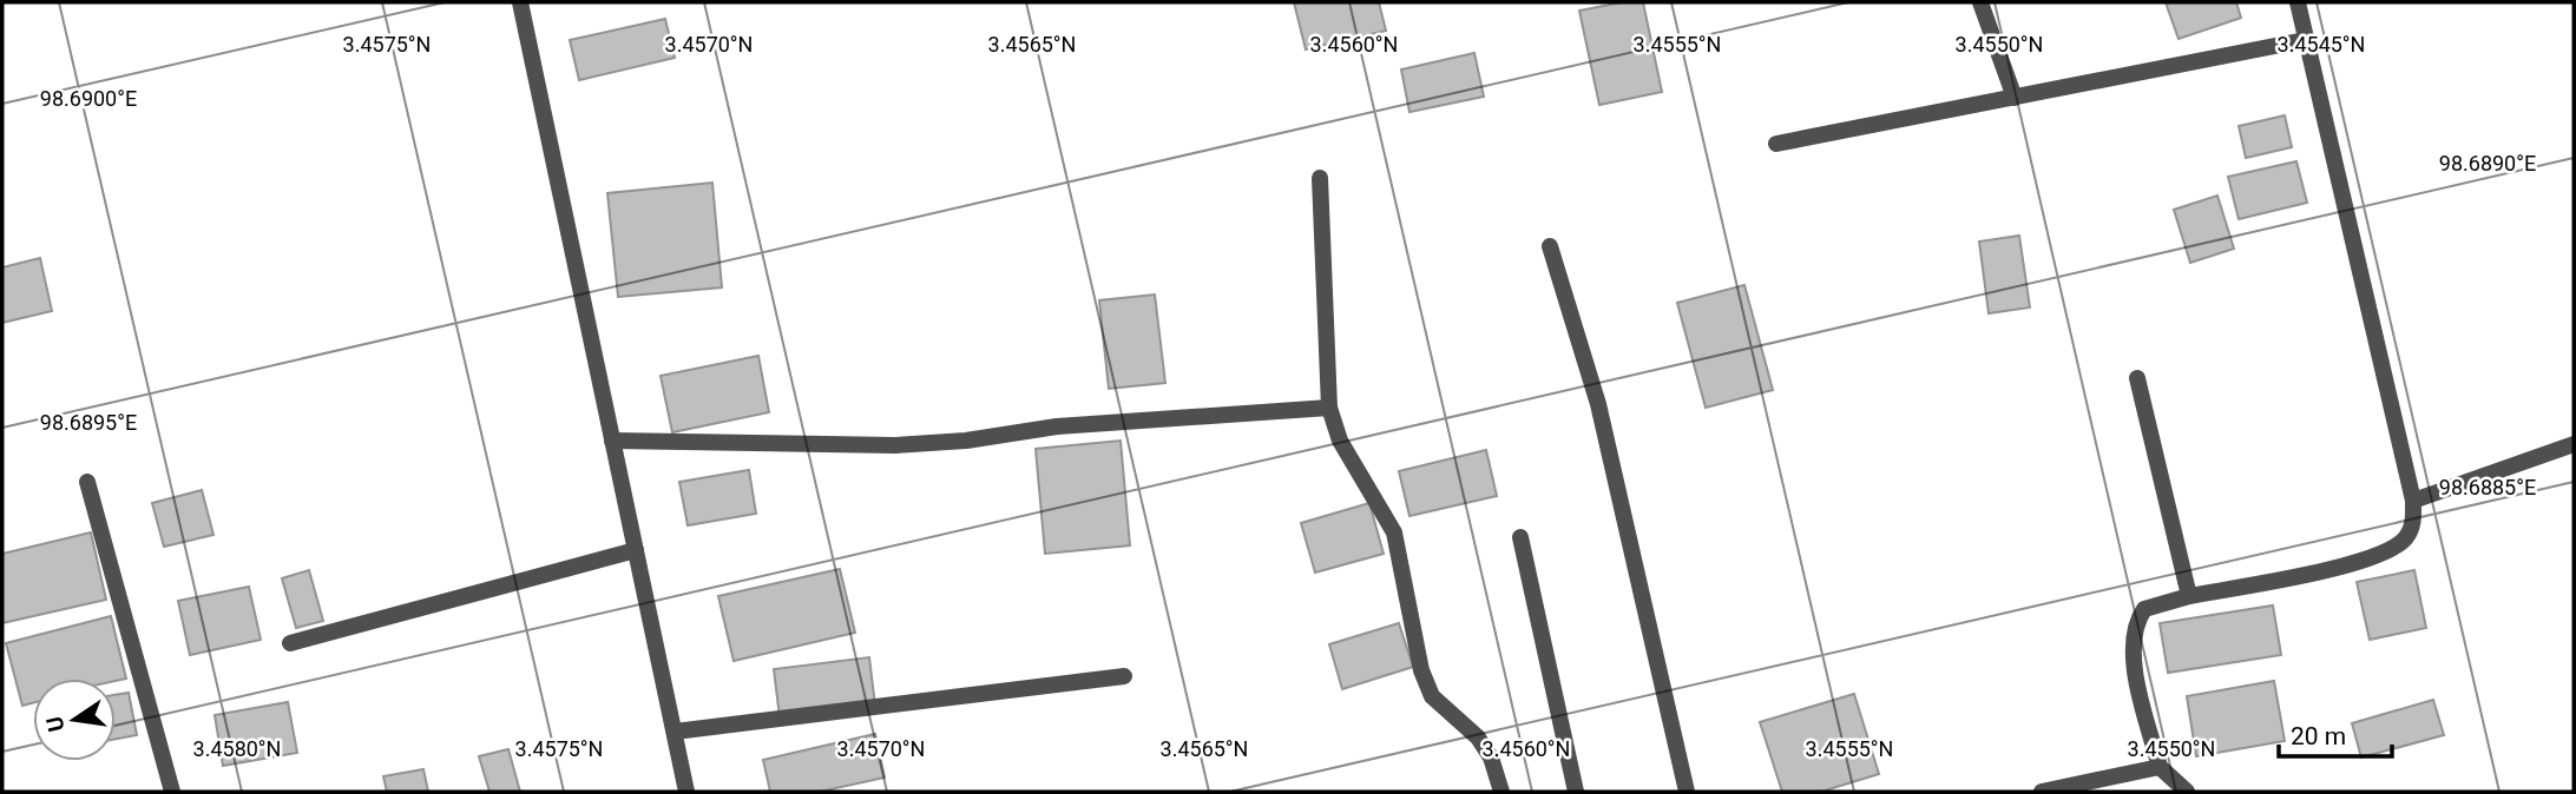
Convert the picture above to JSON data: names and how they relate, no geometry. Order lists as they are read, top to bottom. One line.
{"scale_bar":"20 m","north":"left","coordinates":["3.4575°N","3.4570°N","3.4565°N","3.4560°N","3.4555°N","3.4550°N","3.4545°N","98.6900°E","98.6890°E","98.6895°E","98.6885°E","3.4580°N"]}
